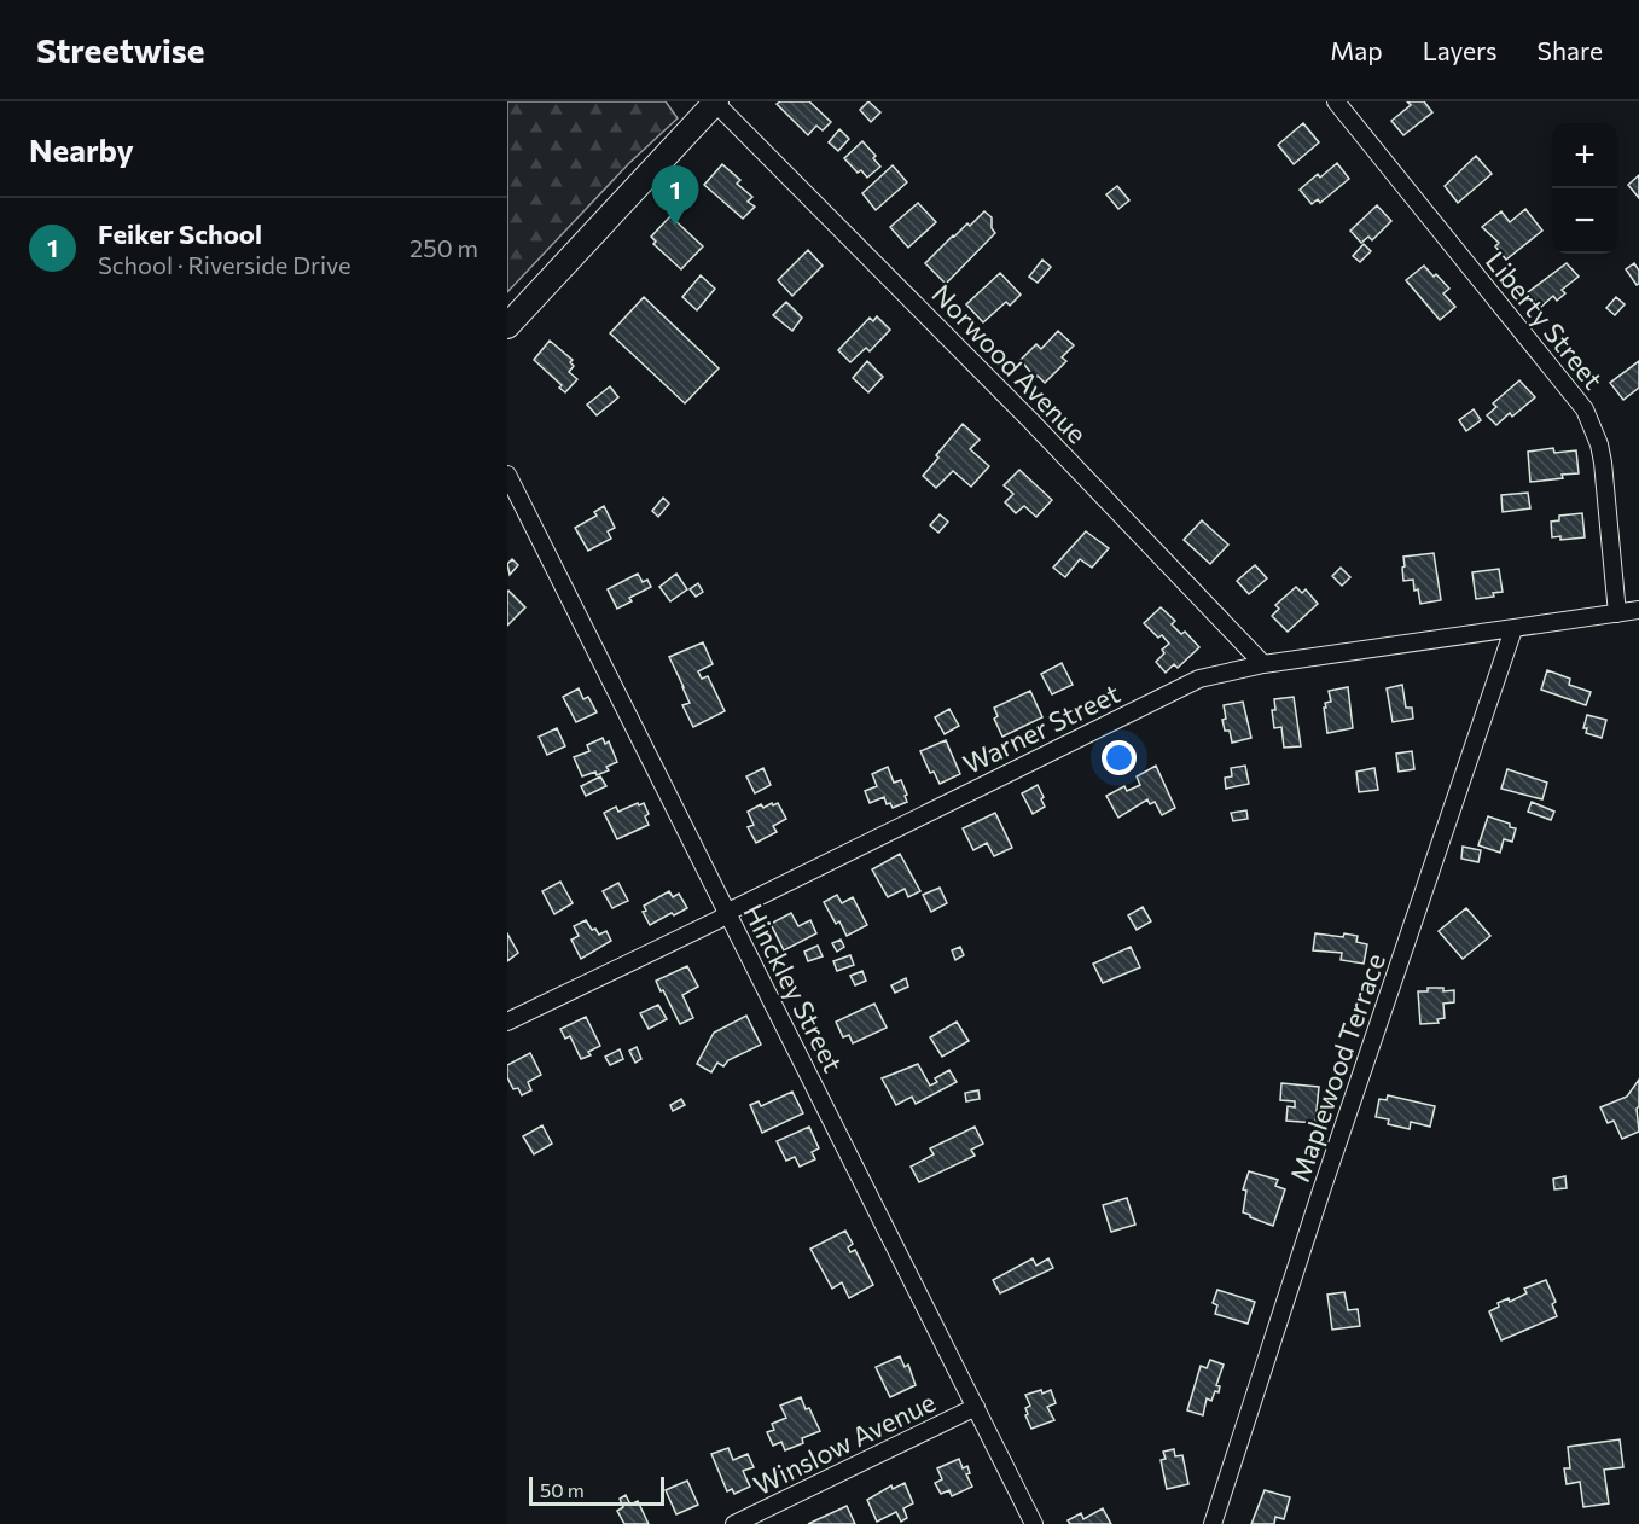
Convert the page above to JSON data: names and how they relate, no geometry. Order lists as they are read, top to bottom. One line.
{"streets":{"street":["Liberty Street","Norwood Avenue","Warner Street","Hinckley Street","Maplewood Terrace","Winslow Avenue"]},"crossings":[["Liberty Street","Warner Street"],["Norwood Avenue","Warner Street"],["Warner Street","Hinckley Street"],["Warner Street","Maplewood Terrace"],["Hinckley Street","Winslow Avenue"]],"scale_bar":"50 m","page":{"header":"Streetwise","nav":["Map","Layers","Share"],"heading":"Nearby","map_buttons":["+","−"],"pins":"1","list":[{"mark":"1","name":"Feiker School","note":"School · Riverside Drive","value":"250 m"}],"scale":"50 m"}}
